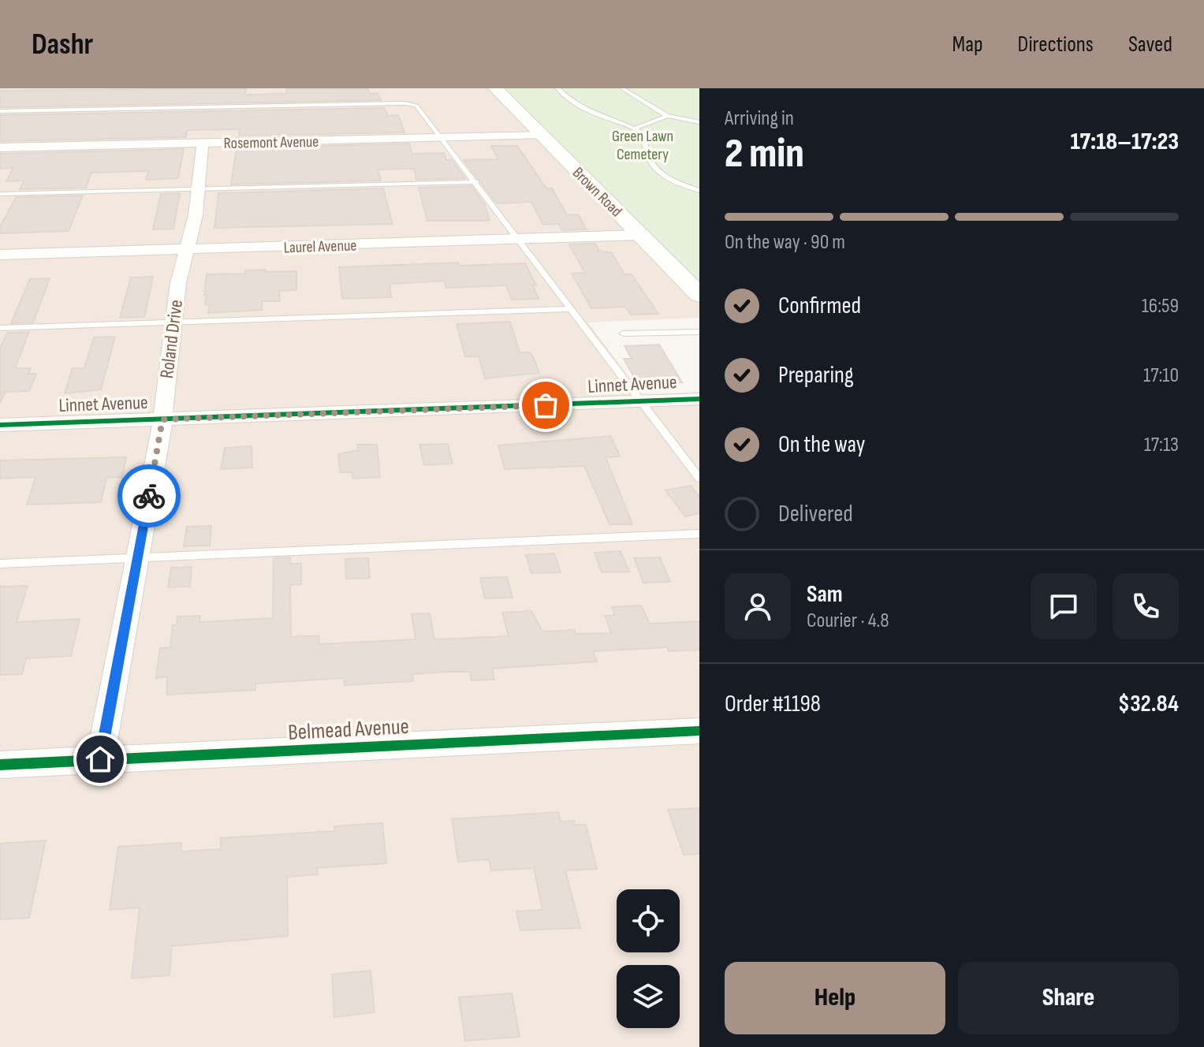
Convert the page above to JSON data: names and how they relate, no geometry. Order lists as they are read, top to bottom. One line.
{"streets":{"main road":["Brown Road"],"street":["Rosemont Avenue","Laurel Avenue","Roland Drive","Linnet Avenue","Belmead Avenue"]},"crossings":[["Rosemont Avenue","Brown Road"],["Rosemont Avenue","Roland Drive"],["Brown Road","Laurel Avenue"],["Laurel Avenue","Roland Drive"],["Roland Drive","Linnet Avenue"],["Roland Drive","Belmead Avenue"]],"parks":["Green Lawn Cemetery"],"page":{"header":"Dashr","nav":["Map","Directions","Saved"],"heading":["2 min","Arriving in","17:18–17:23"],"panel":["Sam","Courier · 4.8","Order #1198","$32.84"],"bar":"On the way · 90 m","list":[["Confirmed","16:59"],["Preparing","17:10"],["On the way","17:13"],"Delivered"],"buttons":["Help","Share"]}}
